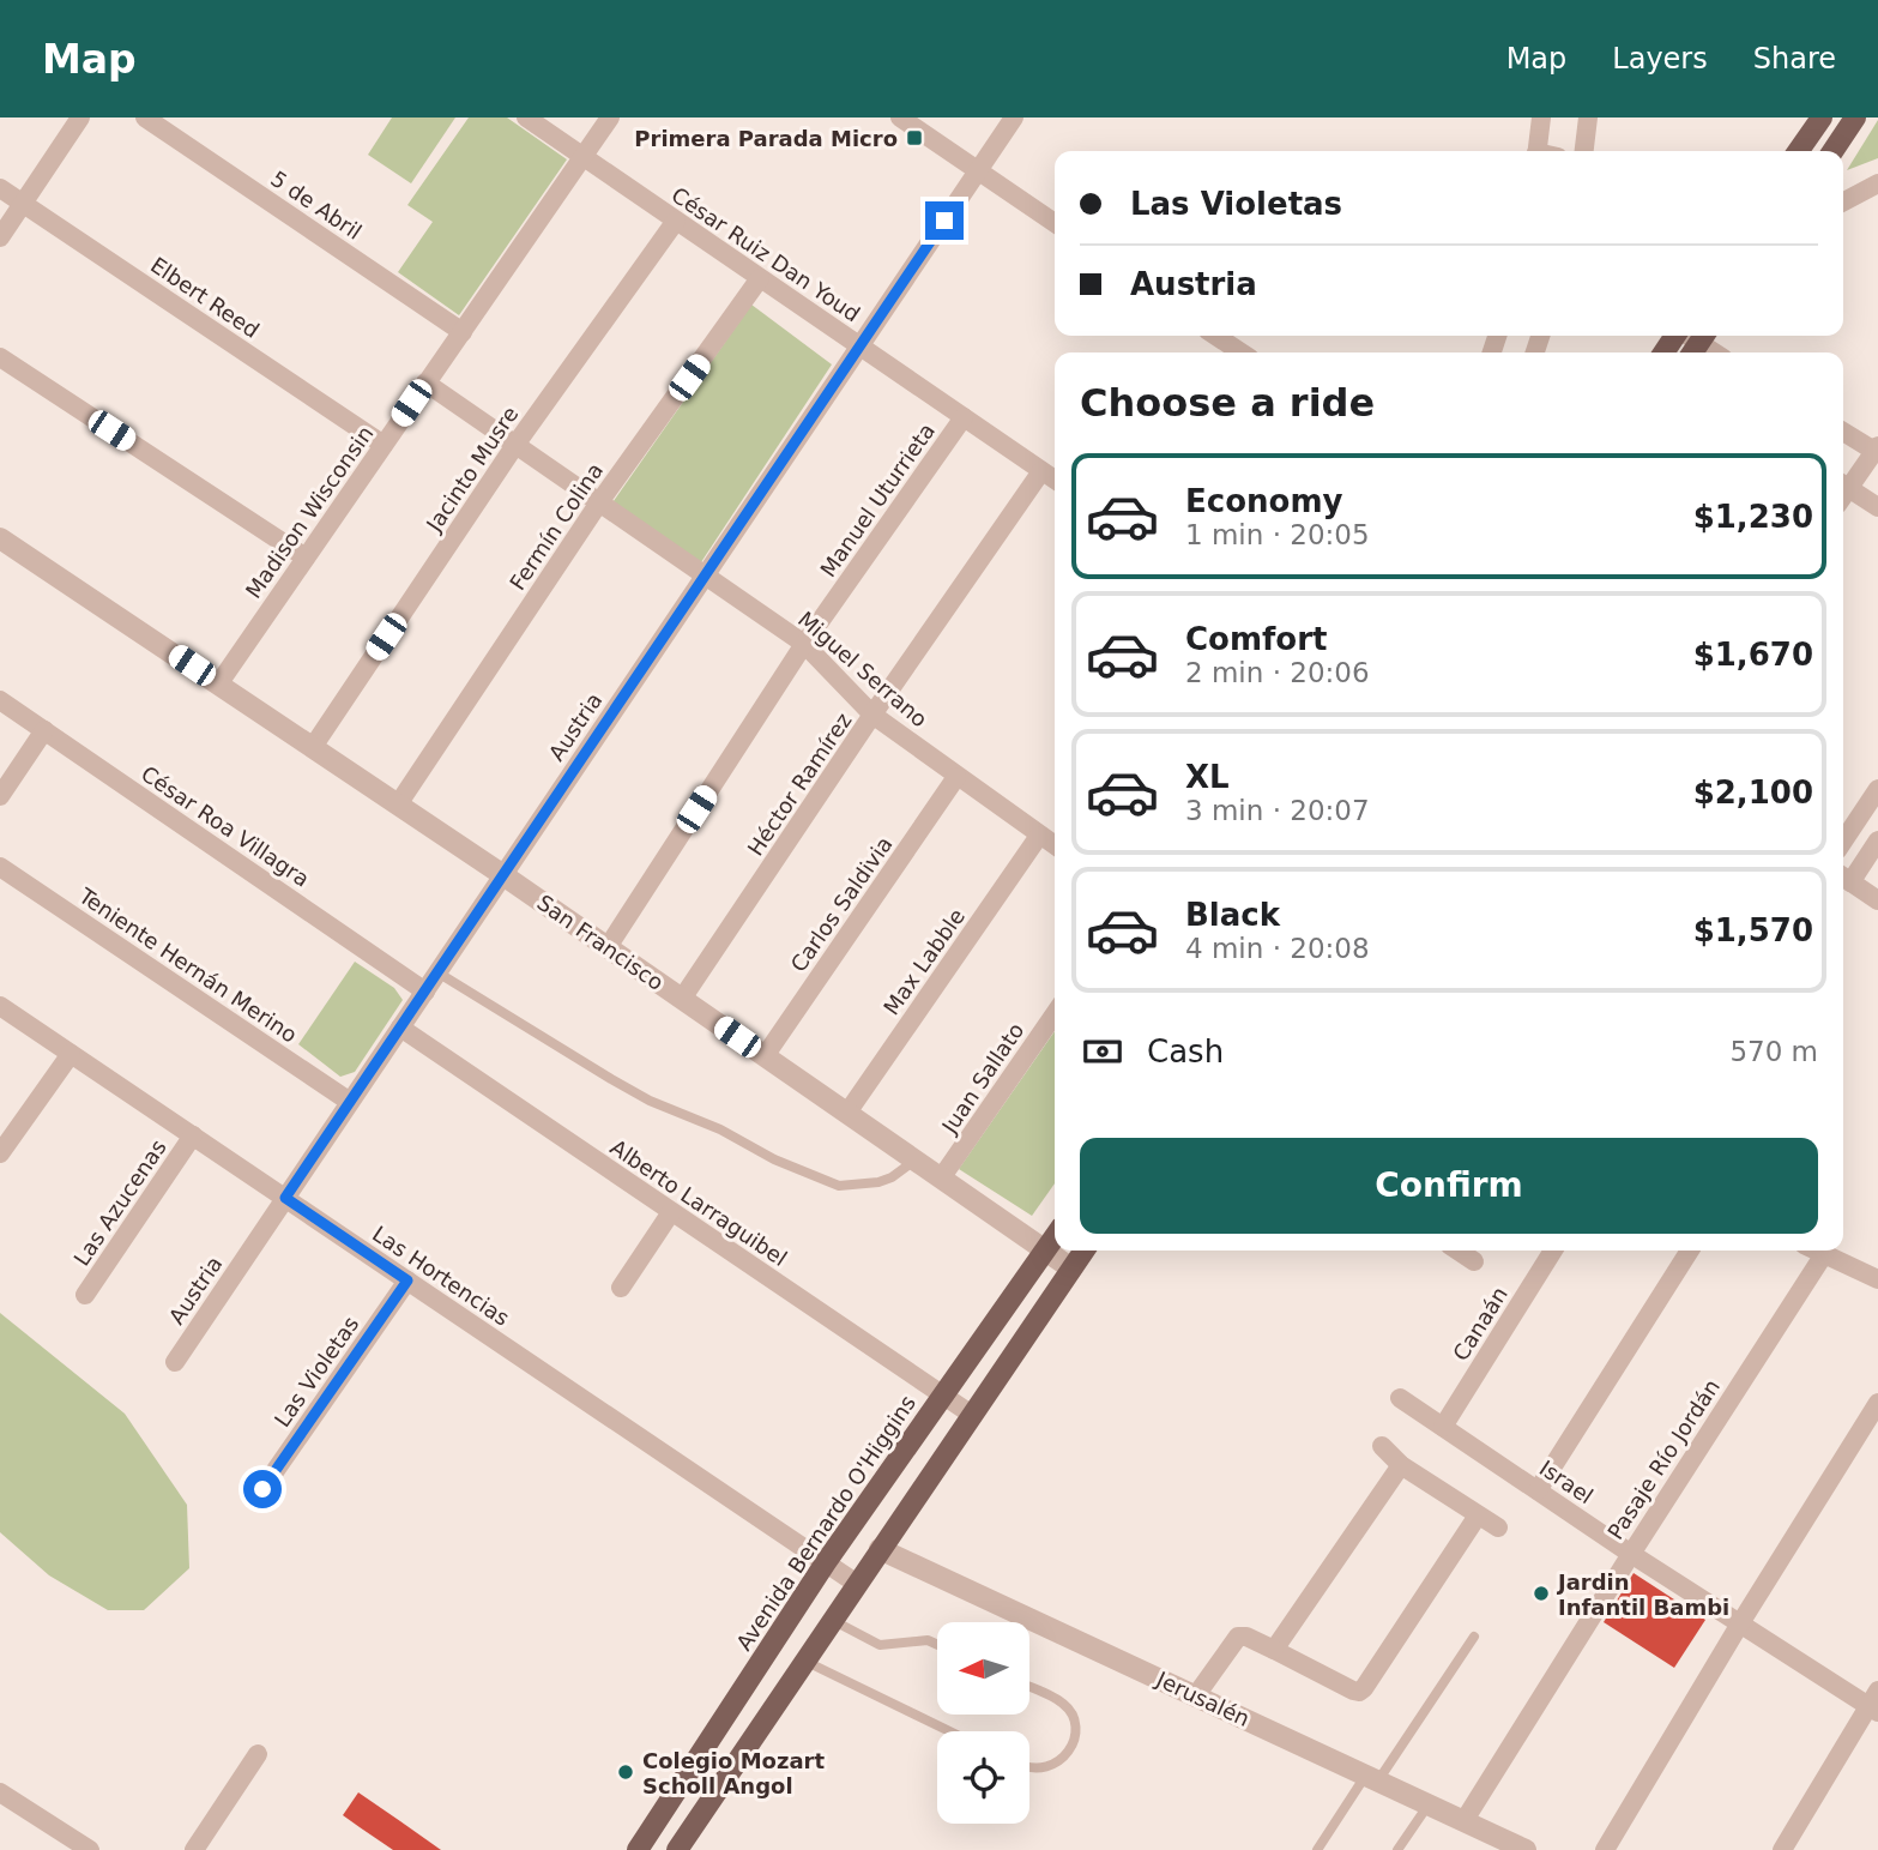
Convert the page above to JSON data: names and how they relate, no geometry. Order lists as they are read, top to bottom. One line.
{"streets":{"main road":["Avenida Bernardo O'Higgins"],"street":["5 de Abril","César Ruiz Dan Youd","Elbert Reed","Jacinto Musre","Manuel Uturrieta","Madison Wisconsin","Fermín Colina","Miguel Serrano","Austria","Héctor Ramírez","César Roa Villagra","Carlos Saldivia","San Francisco","Max Labble","Teniente Hernán Merino","Juan Sallato","Las Azucenas","Alberto Larraguibel","Las Hortencias","Canaán","Las Violetas","Pasaje Río Jordán","Israel","Jerusalén"]},"crossings":[["5 de Abril","Madison Wisconsin"],["César Ruiz Dan Youd","Jacinto Musre"],["César Ruiz Dan Youd","Manuel Uturrieta"],["César Ruiz Dan Youd","Madison Wisconsin"],["César Ruiz Dan Youd","Fermín Colina"],["César Ruiz Dan Youd","Austria"],["César Ruiz Dan Youd","Héctor Ramírez"],["Elbert Reed","Madison Wisconsin"],["Jacinto Musre","Miguel Serrano"],["Jacinto Musre","San Francisco"],["Manuel Uturrieta","Miguel Serrano"],["Manuel Uturrieta","San Francisco"],["Madison Wisconsin","Miguel Serrano"],["Madison Wisconsin","San Francisco"],["Fermín Colina","Miguel Serrano"],["Fermín Colina","San Francisco"],["Miguel Serrano","Austria"],["Miguel Serrano","Héctor Ramírez"],["Miguel Serrano","Carlos Saldivia"],["Miguel Serrano","Max Labble"],["Austria","César Roa Villagra"],["Austria","San Francisco"],["Austria","Teniente Hernán Merino"],["Austria","Alberto Larraguibel"],["Austria","Las Hortencias"],["Héctor Ramírez","San Francisco"],["Carlos Saldivia","San Francisco"],["San Francisco","Max Labble"],["San Francisco","Juan Sallato"],["San Francisco","Avenida Bernardo O'Higgins"],["Las Azucenas","Las Hortencias"],["Alberto Larraguibel","Avenida Bernardo O'Higgins"],["Las Hortencias","Las Violetas"],["Las Hortencias","Avenida Bernardo O'Higgins"],["Canaán","Israel"],["Pasaje Río Jordán","Israel"],["Pasaje Río Jordán","Jerusalén"]],"places":{"transit":["Primera Parada Micro"],"other":["Jardin Infantil Bambi","Colegio Mozart Scholl Angol"]},"north":"left","page":{"header":"Map","nav":["Map","Layers","Share"],"banner":["Las Violetas","Austria"],"heading":"Choose a ride","list":[{"name":"Economy","note":"1 min · 20:05","value":"$1,230"},{"name":"Comfort","note":"2 min · 20:06","value":"$1,670"},{"name":"XL","note":"3 min · 20:07","value":"$2,100"},{"name":"Black","note":"4 min · 20:08","value":"$1,570"}],"pay":["Cash","570 m"],"buttons":"Confirm"}}
